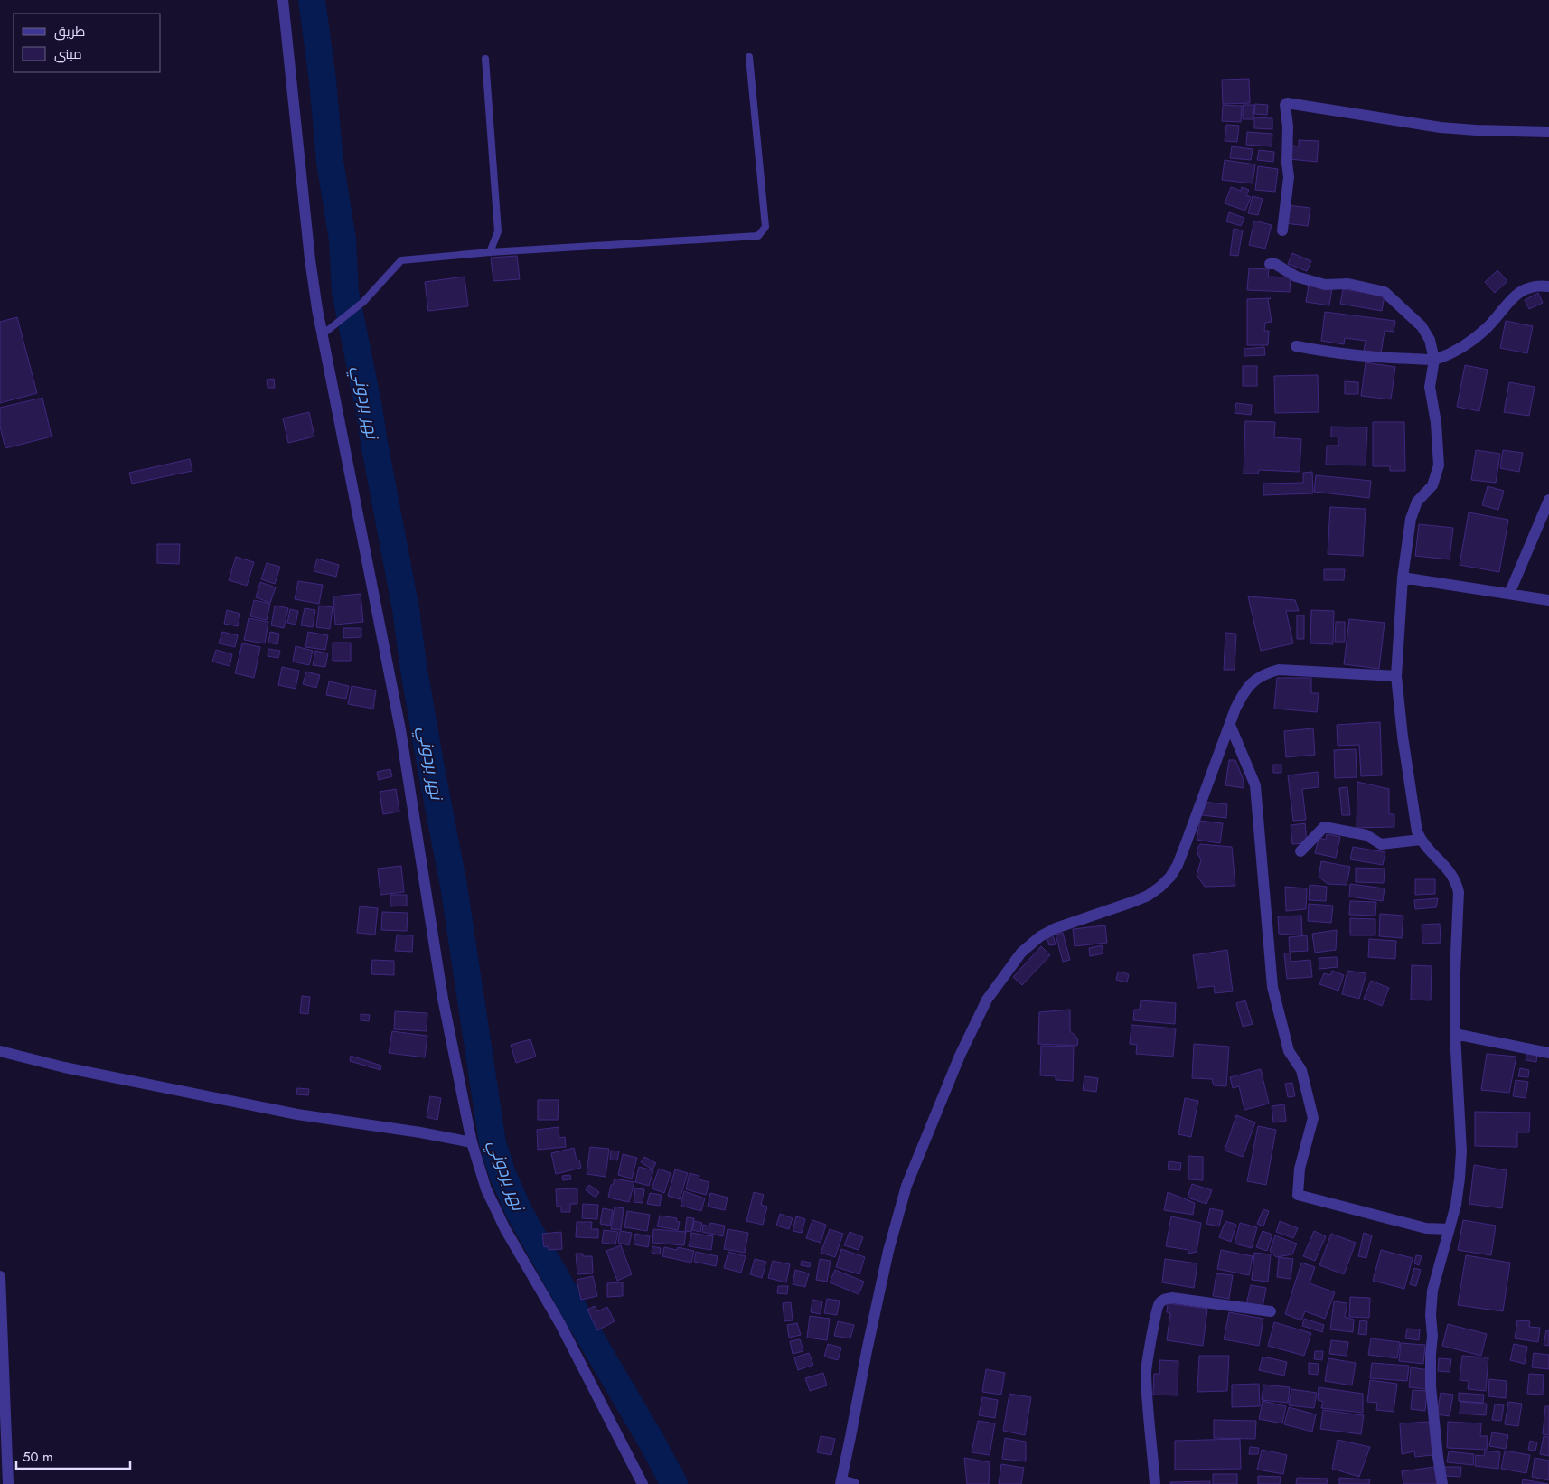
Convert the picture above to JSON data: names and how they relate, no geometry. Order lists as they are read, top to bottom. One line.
{"water":["نهر بردوني"],"legend":["طريق","مبنى"],"scale_bar":"50 m"}
